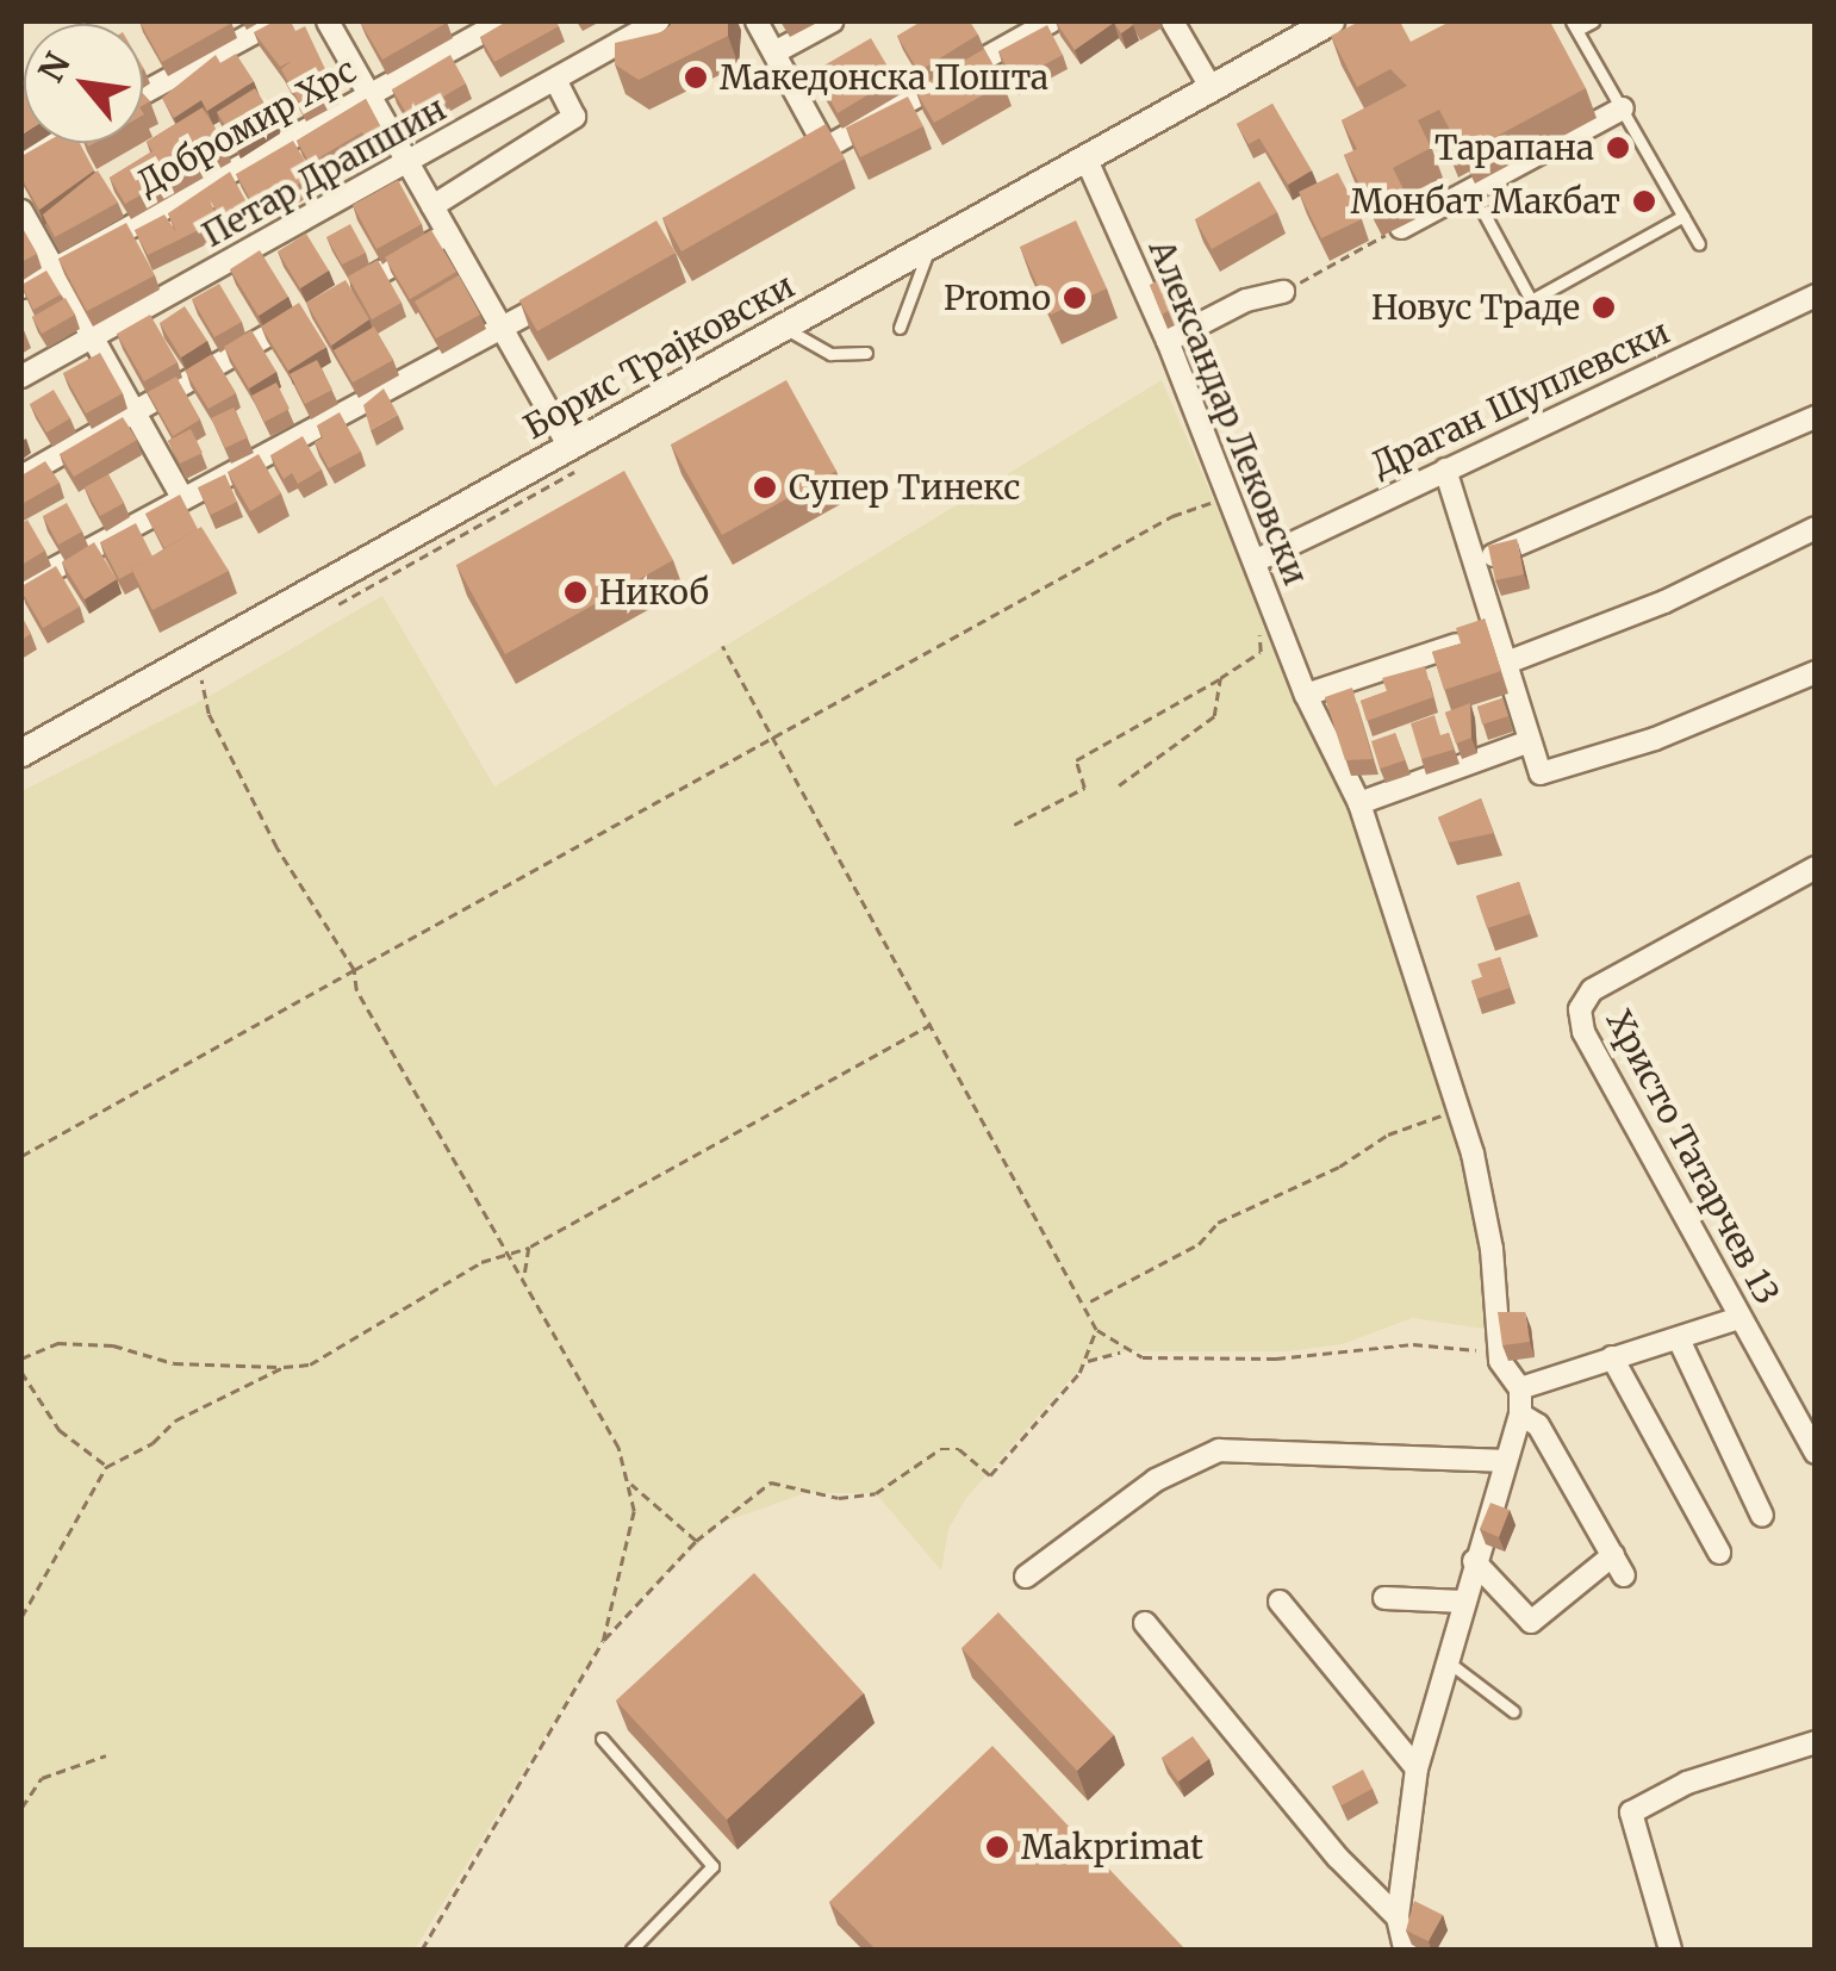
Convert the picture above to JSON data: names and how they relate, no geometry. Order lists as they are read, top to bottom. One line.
{"streets":{"street":["Добромир Хрс","Петар Драпшин","Борис Трајковски","Драган Шуплевски","Александар Лековски","Христо Татарчев 13"]},"crossings":[["Борис Трајковски","Александар Лековски"],["Драган Шуплевски","Александар Лековски"]],"places":["Македонска Пошта","Тарапана","Монбат Макбат","Promo","Новус Траде","Супер Тинекс","Никоб","Makprimat"],"north":"top left"}
